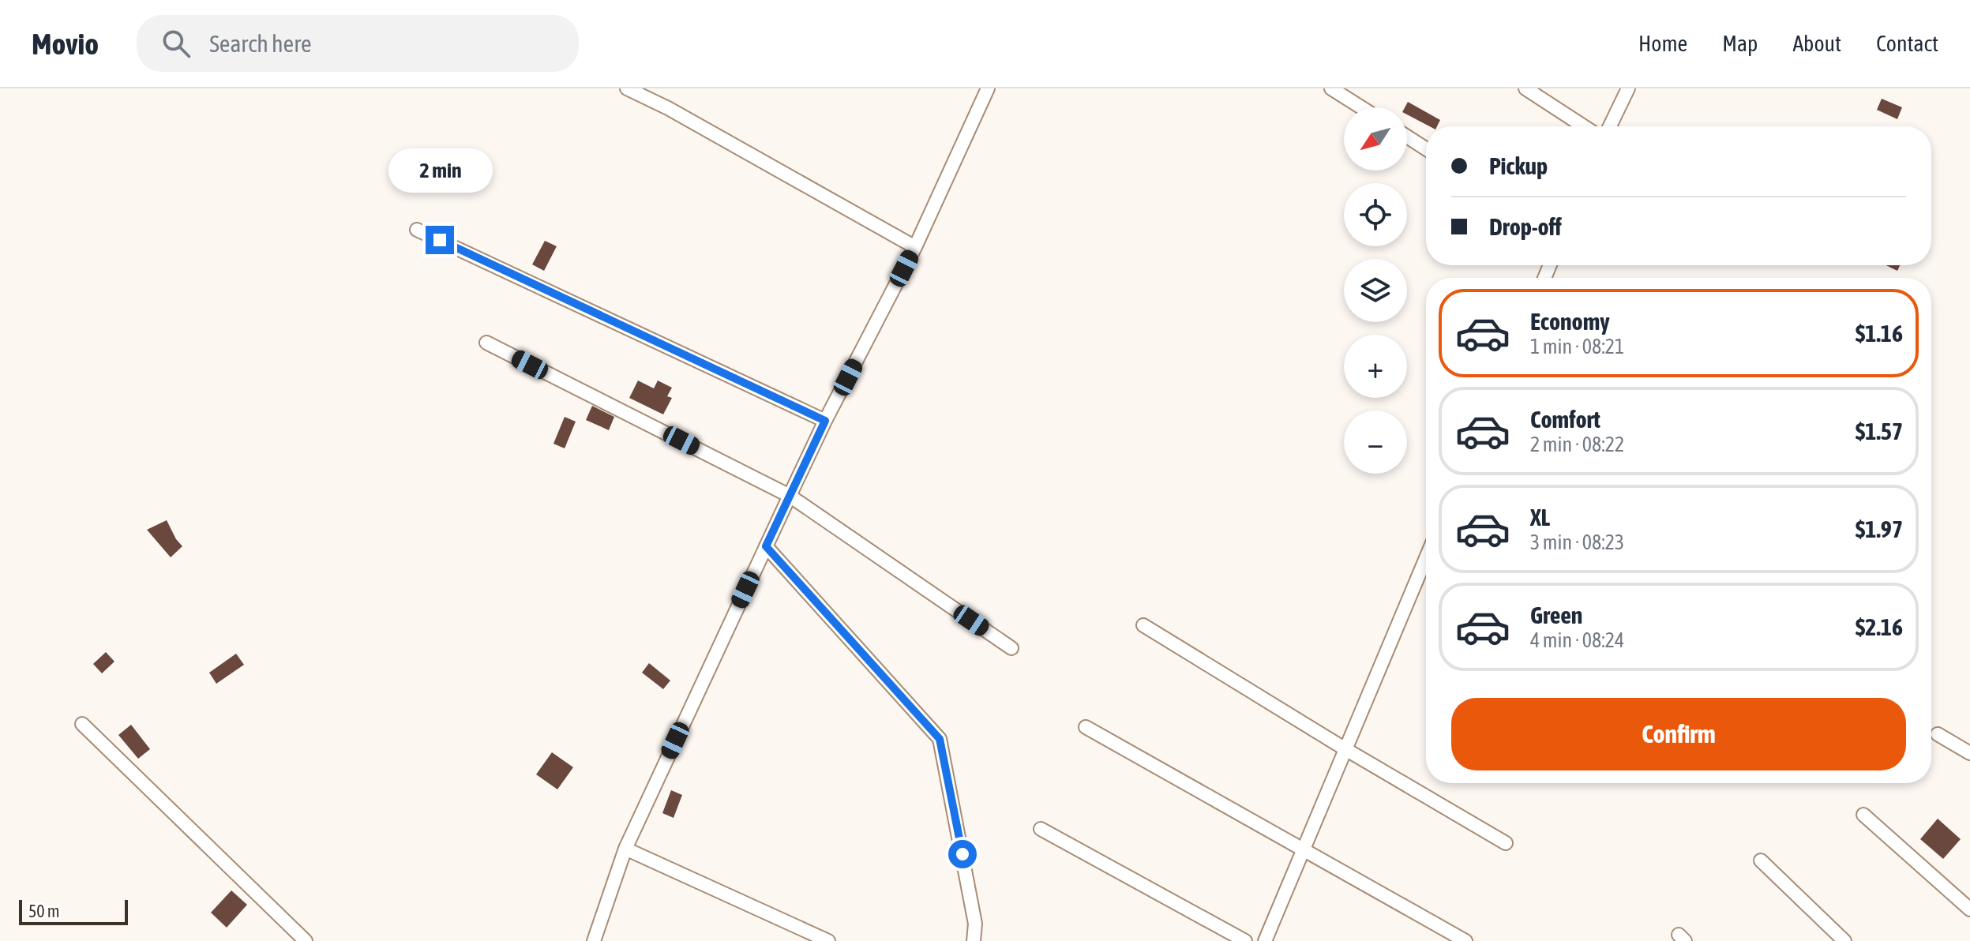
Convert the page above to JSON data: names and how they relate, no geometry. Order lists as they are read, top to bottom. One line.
{"scale_bar":"50 m","north":"bottom left","page":{"header":"Movio","search":"Search here","nav":["Home","Map","About","Contact"],"map_buttons":["+","−"],"banner":["Pickup","Drop-off"],"bubble":"2 min","list":[{"name":"Economy","note":"1 min · 08:21","value":"$1.16"},{"name":"Comfort","note":"2 min · 08:22","value":"$1.57"},{"name":"XL","note":"3 min · 08:23","value":"$1.97"},{"name":"Green","note":"4 min · 08:24","value":"$2.16"}],"buttons":"Confirm","scale":"50 m"}}
